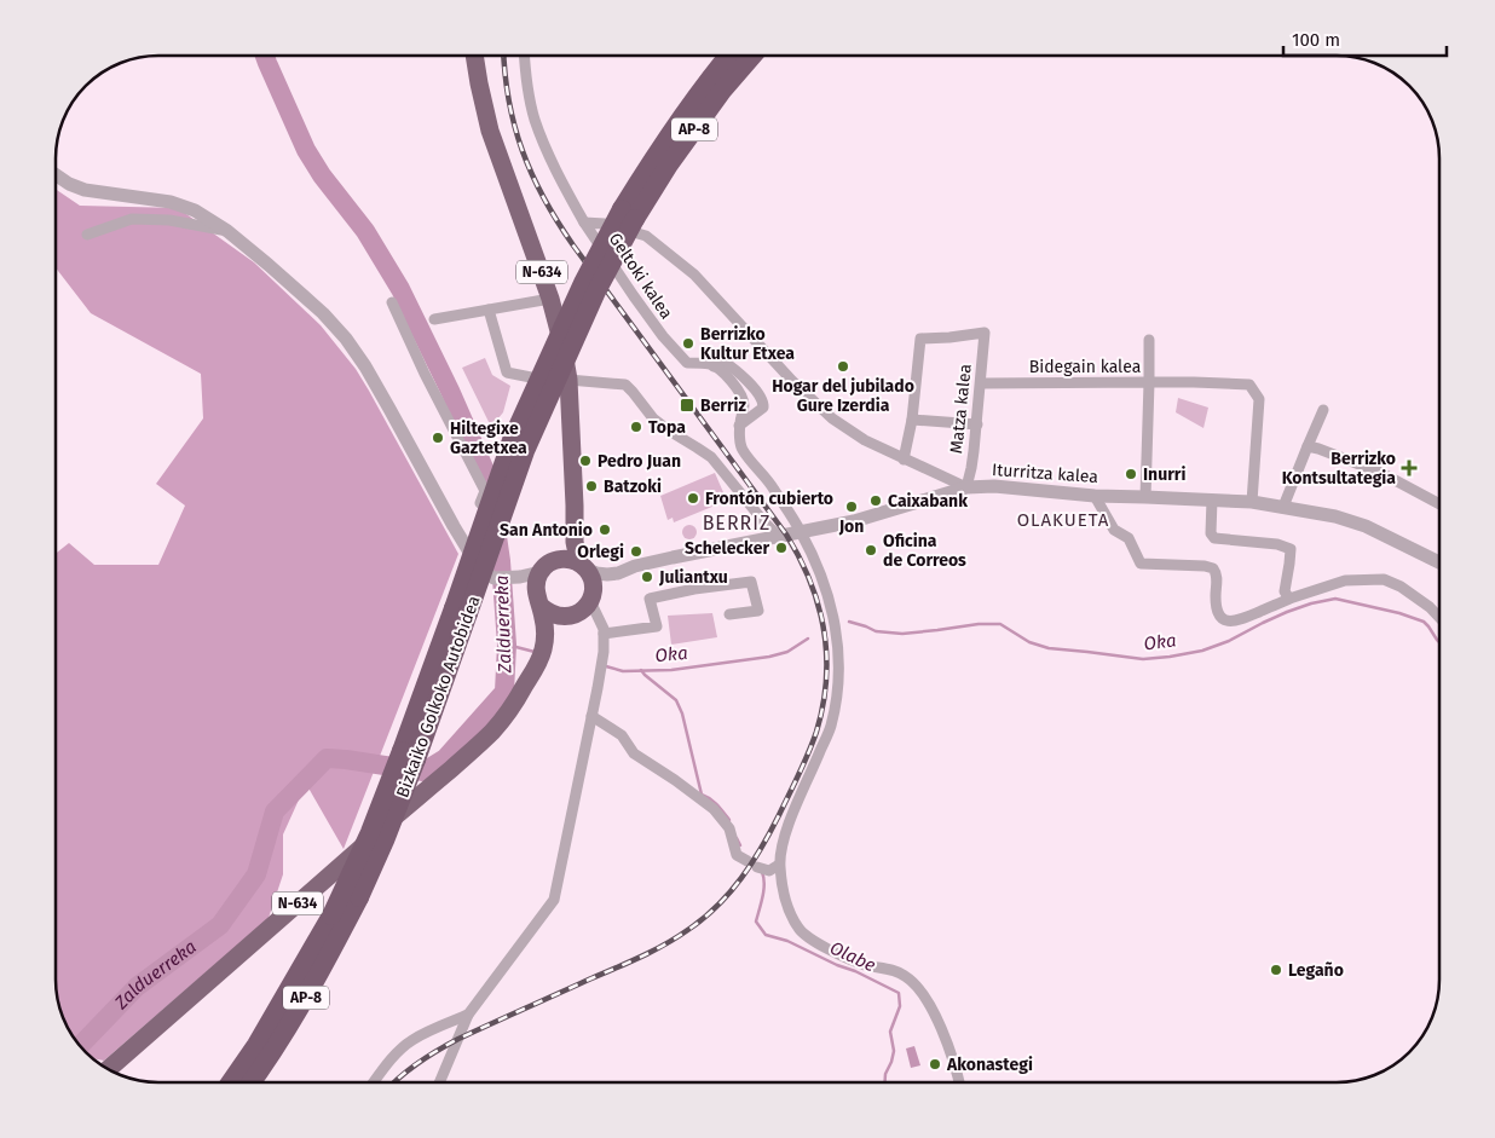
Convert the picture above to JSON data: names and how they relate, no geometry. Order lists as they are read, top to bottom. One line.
{"streets":{"highway":["AP-8","N-634","Bizkaiko Golkoko Autobidea"],"street":["Geltoki kalea","Bidegain kalea","Matza kalea","Iturritza kalea"]},"crossings":[["N-634","Iturritza kalea"],["Geltoki kalea","Matza kalea"],["Geltoki kalea","Iturritza kalea"],["Bidegain kalea","Matza kalea"],["Bidegain kalea","Iturritza kalea"],["Matza kalea","Iturritza kalea"]],"districts":["OLAKUETA","BERRIZ"],"water":["Zalduerreka","Oka","Olabe"],"places":{"other":["Berrizko Kultur Etxea","Hogar del jubilado Gure Izerdia","Topa","Hiltegixe Gaztetxea","Pedro Juan","Inurri","Batzoki","Frontón cubierto","Caixabank","Jon","San Antonio","Schelecker","Oficina de Correos","Orlegi","Juliantxu","Legaño","Akonastegi"],"transit":["Berriz"],"health":["Berrizko Kontsultategia"]},"scale_bar":"100 m"}
